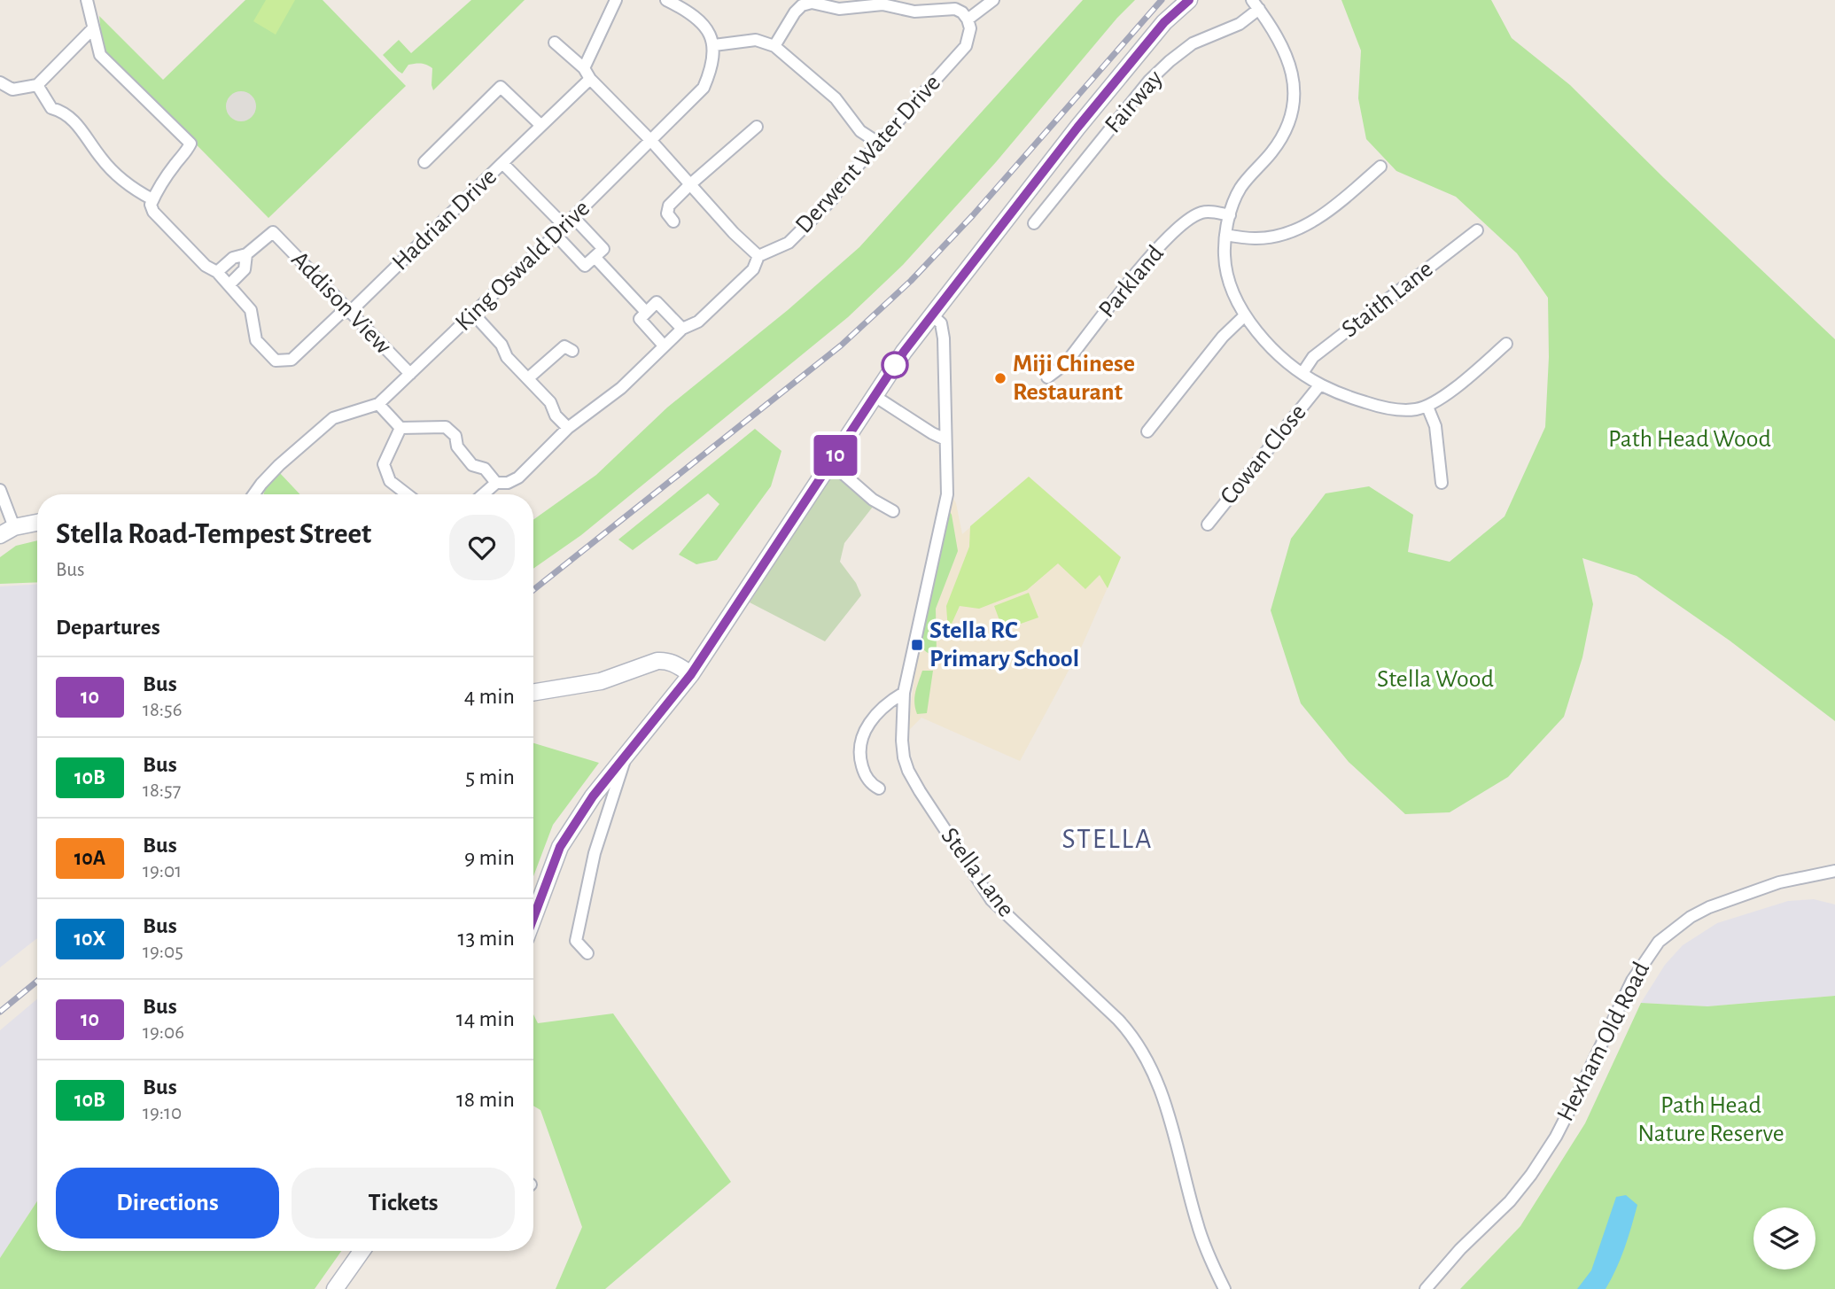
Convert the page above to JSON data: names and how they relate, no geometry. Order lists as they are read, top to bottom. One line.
{"streets":{"street":["Fairway","Derwent Water Drive","Hadrian Drive","King Oswald Drive","Parkland","Staith Lane","Addison View","Cowan Close","Stella Lane","Hexham Old Road"]},"crossings":[["Hadrian Drive","King Oswald Drive"],["Hadrian Drive","Addison View"],["King Oswald Drive","Addison View"]],"districts":["STELLA"],"parks":["Path Head Wood","Stella Wood","Path Head Nature Reserve"],"places":{"other":["Miji Chinese Restaurant"],"transit":["Stella RC Primary School"]},"lines":["bus line 10"],"page":{"on_map":"10","heading":[["Stella Road-Tempest Street","Bus"],"Departures"],"list":[{"mark":"10","name":"Bus","note":"18:56","value":"4 min"},{"mark":"10B","name":"Bus","note":"18:57","value":"5 min"},{"mark":"10A","name":"Bus","note":"19:01","value":"9 min"},{"mark":"10X","name":"Bus","note":"19:05","value":"13 min"},{"mark":"10","name":"Bus","note":"19:06","value":"14 min"},{"mark":"10B","name":"Bus","note":"19:10","value":"18 min"}],"buttons":["Directions","Tickets"]}}
